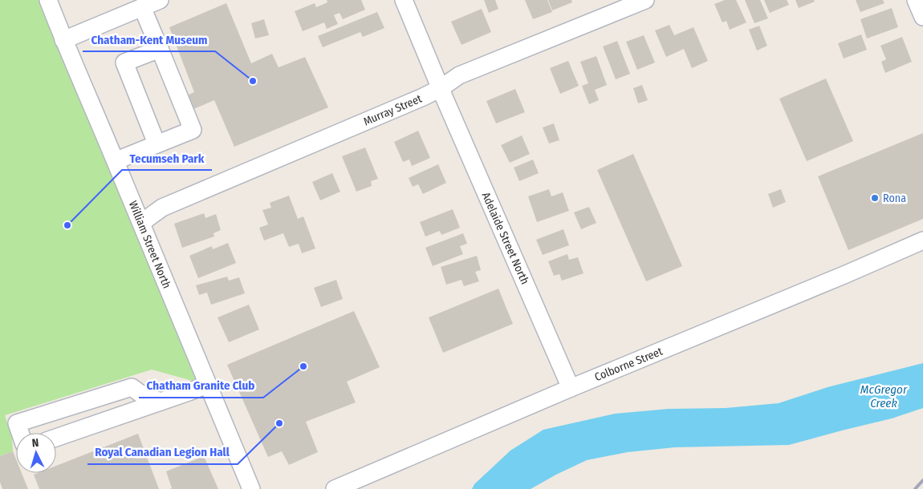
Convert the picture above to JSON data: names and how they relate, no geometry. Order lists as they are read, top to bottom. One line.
{"streets":{"street":["Murray Street","Adelaide Street North","William Street North","Colborne Street"]},"crossings":[["Murray Street","Adelaide Street North"],["Murray Street","William Street North"],["Adelaide Street North","Colborne Street"]],"water":["McGregor Creek"],"places":["Chatham-Kent Museum","Rona","Tecumseh Park","Chatham Granite Club","Royal Canadian Legion Hall"],"north":"top"}
